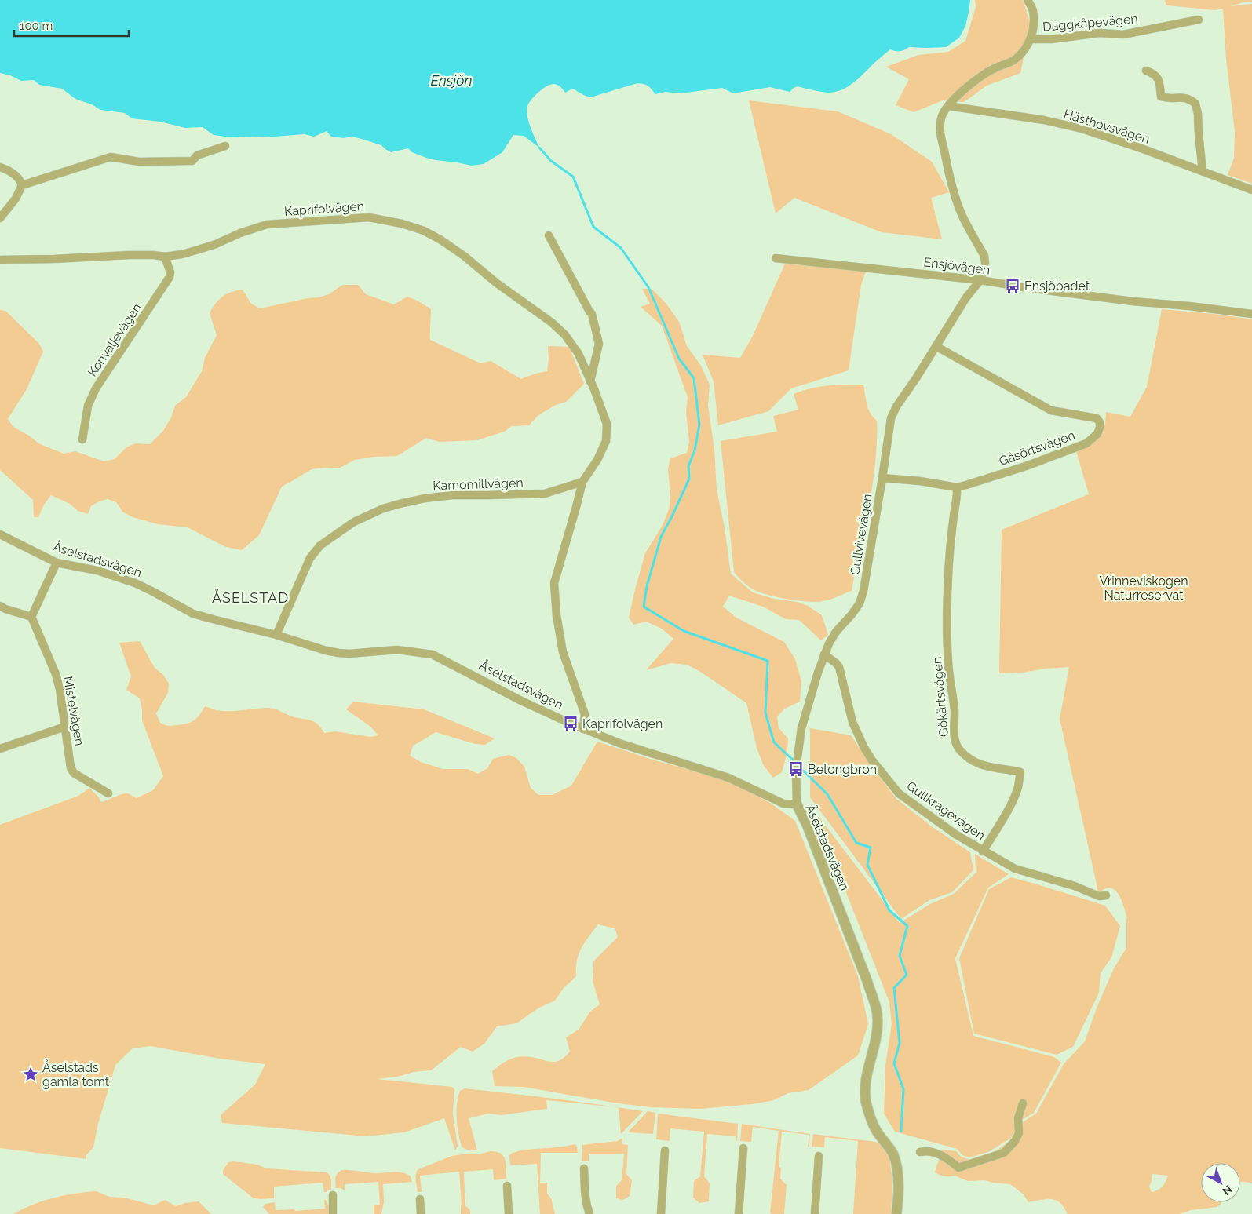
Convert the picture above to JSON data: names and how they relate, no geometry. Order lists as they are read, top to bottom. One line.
{"streets":{"street":["Daggkåpevägen","Hästhovsvägen","Kaprifolvägen","Ensjövägen","Konvaljevägen","Gåsörtsvägen","Kamomillvägen","Gullvivevägen","Åselstadsvägen","Gökärtsvägen","Mistelvägen","Gullkragevägen"]},"crossings":[["Daggkåpevägen","Hästhovsvägen"],["Daggkåpevägen","Ensjövägen"],["Daggkåpevägen","Gullvivevägen"],["Kaprifolvägen","Konvaljevägen"],["Kaprifolvägen","Kamomillvägen"],["Kaprifolvägen","Åselstadsvägen"],["Ensjövägen","Gullvivevägen"],["Gåsörtsvägen","Gullvivevägen"],["Gåsörtsvägen","Gökärtsvägen"],["Kamomillvägen","Åselstadsvägen"],["Gullvivevägen","Åselstadsvägen"],["Gullvivevägen","Gullkragevägen"],["Gökärtsvägen","Gullkragevägen"]],"districts":["ÅSELSTAD"],"water":["Ensjön"],"parks":["Vrinneviskogen Naturreservat"],"places":{"bus stop":["Ensjöbadet","Kaprifolvägen","Betongbron"],"place":["Åselstads gamla tomt"]},"scale_bar":"100 m","north":"bottom right"}
